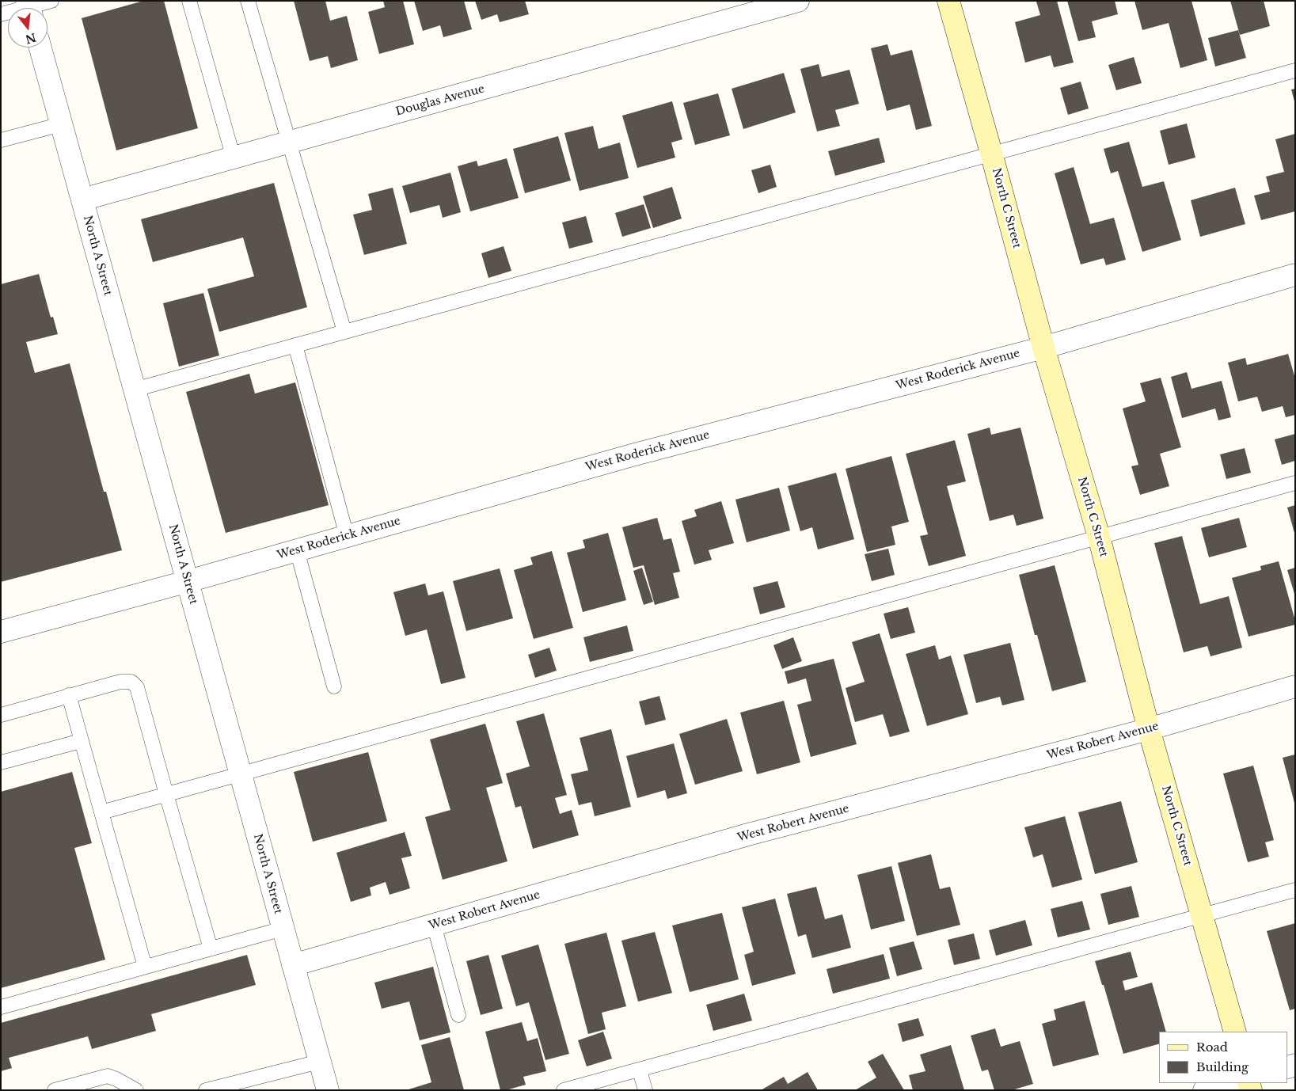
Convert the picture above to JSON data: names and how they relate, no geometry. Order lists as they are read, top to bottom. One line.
{"streets":{"street":["Douglas Avenue","North C Street","North A Street","West Roderick Avenue","West Robert Avenue"]},"crossings":[["Douglas Avenue","North A Street"],["North C Street","West Roderick Avenue"],["North C Street","West Robert Avenue"],["North A Street","West Roderick Avenue"],["North A Street","West Robert Avenue"]],"legend":["Road","Building"],"north":"bottom"}
